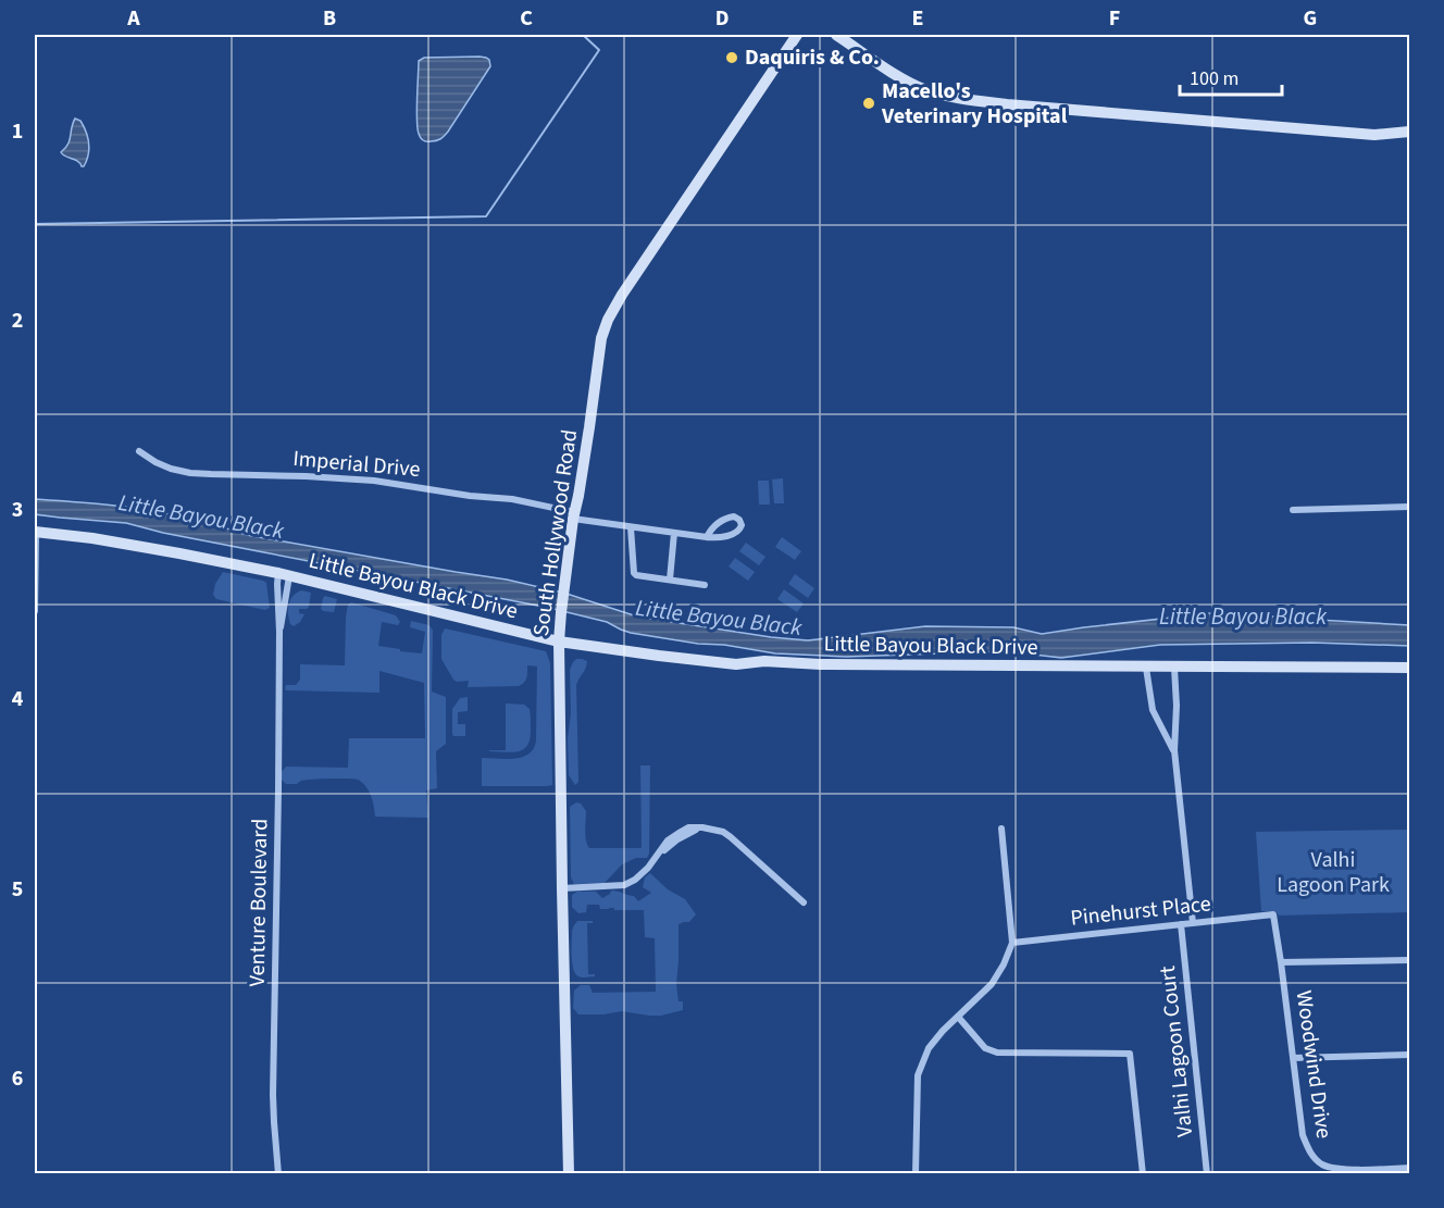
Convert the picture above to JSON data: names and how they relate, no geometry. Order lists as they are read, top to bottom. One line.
{"streets":{"main road":["South Hollywood Road","Little Bayou Black Drive"],"street":["Imperial Drive","Venture Boulevard","Pinehurst Place","Valhi Lagoon Court","Woodwind Drive"]},"crossings":[["Imperial Drive","South Hollywood Road"],["South Hollywood Road","Little Bayou Black Drive"],["Little Bayou Black Drive","Venture Boulevard"],["Pinehurst Place","Valhi Lagoon Court"],["Pinehurst Place","Woodwind Drive"]],"water":["Little Bayou Black"],"parks":["Valhi Lagoon Park"],"places":["Daquiris & Co.","Macello's Veterinary Hospital"],"scale_bar":"100 m","grid":{"columns":["A","B","C","D","E","F","G"],"rows":["1","2","3","4","5","6"]}}
